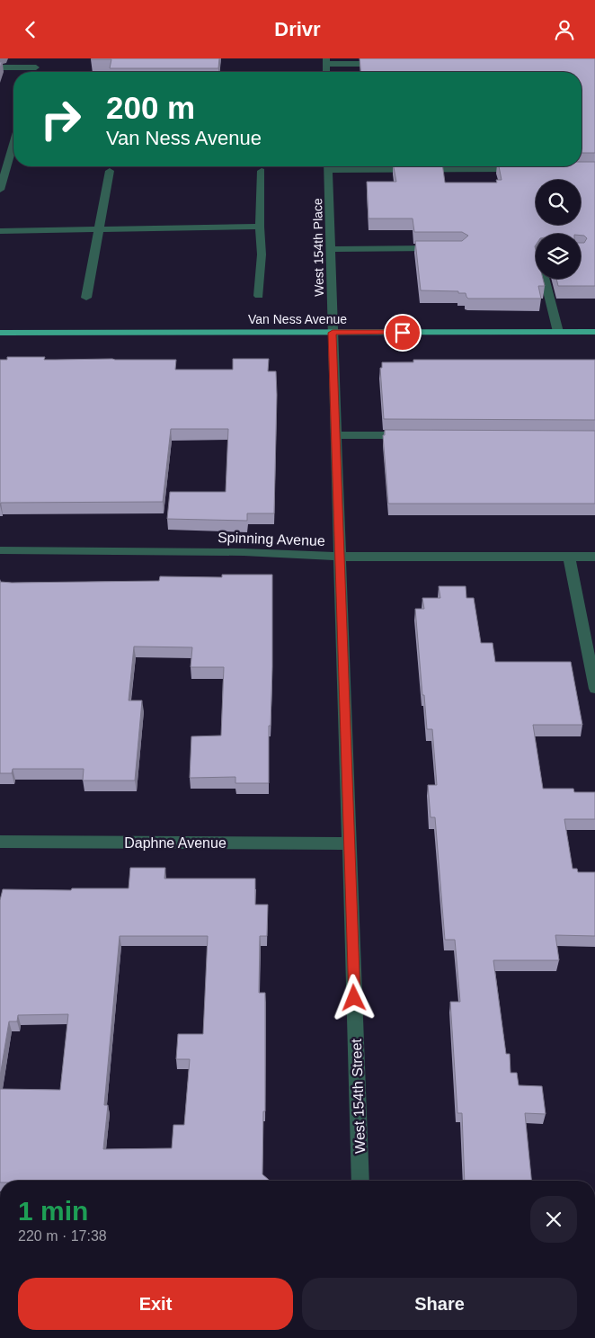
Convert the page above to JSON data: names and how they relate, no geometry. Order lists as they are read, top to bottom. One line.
{"streets":{"main road":["Van Ness Avenue"],"street":["West 154th Place","Spinning Avenue","Daphne Avenue","West 154th Street"]},"crossings":[["West 154th Place","Van Ness Avenue"],["West 154th Place","West 154th Street"],["Van Ness Avenue","West 154th Street"],["Spinning Avenue","West 154th Street"],["Daphne Avenue","West 154th Street"]],"page":{"header":"Drivr","turn":["200 m","Van Ness Avenue"],"heading":["1 min","220 m · 17:38"],"buttons":["Exit","Share"]}}
